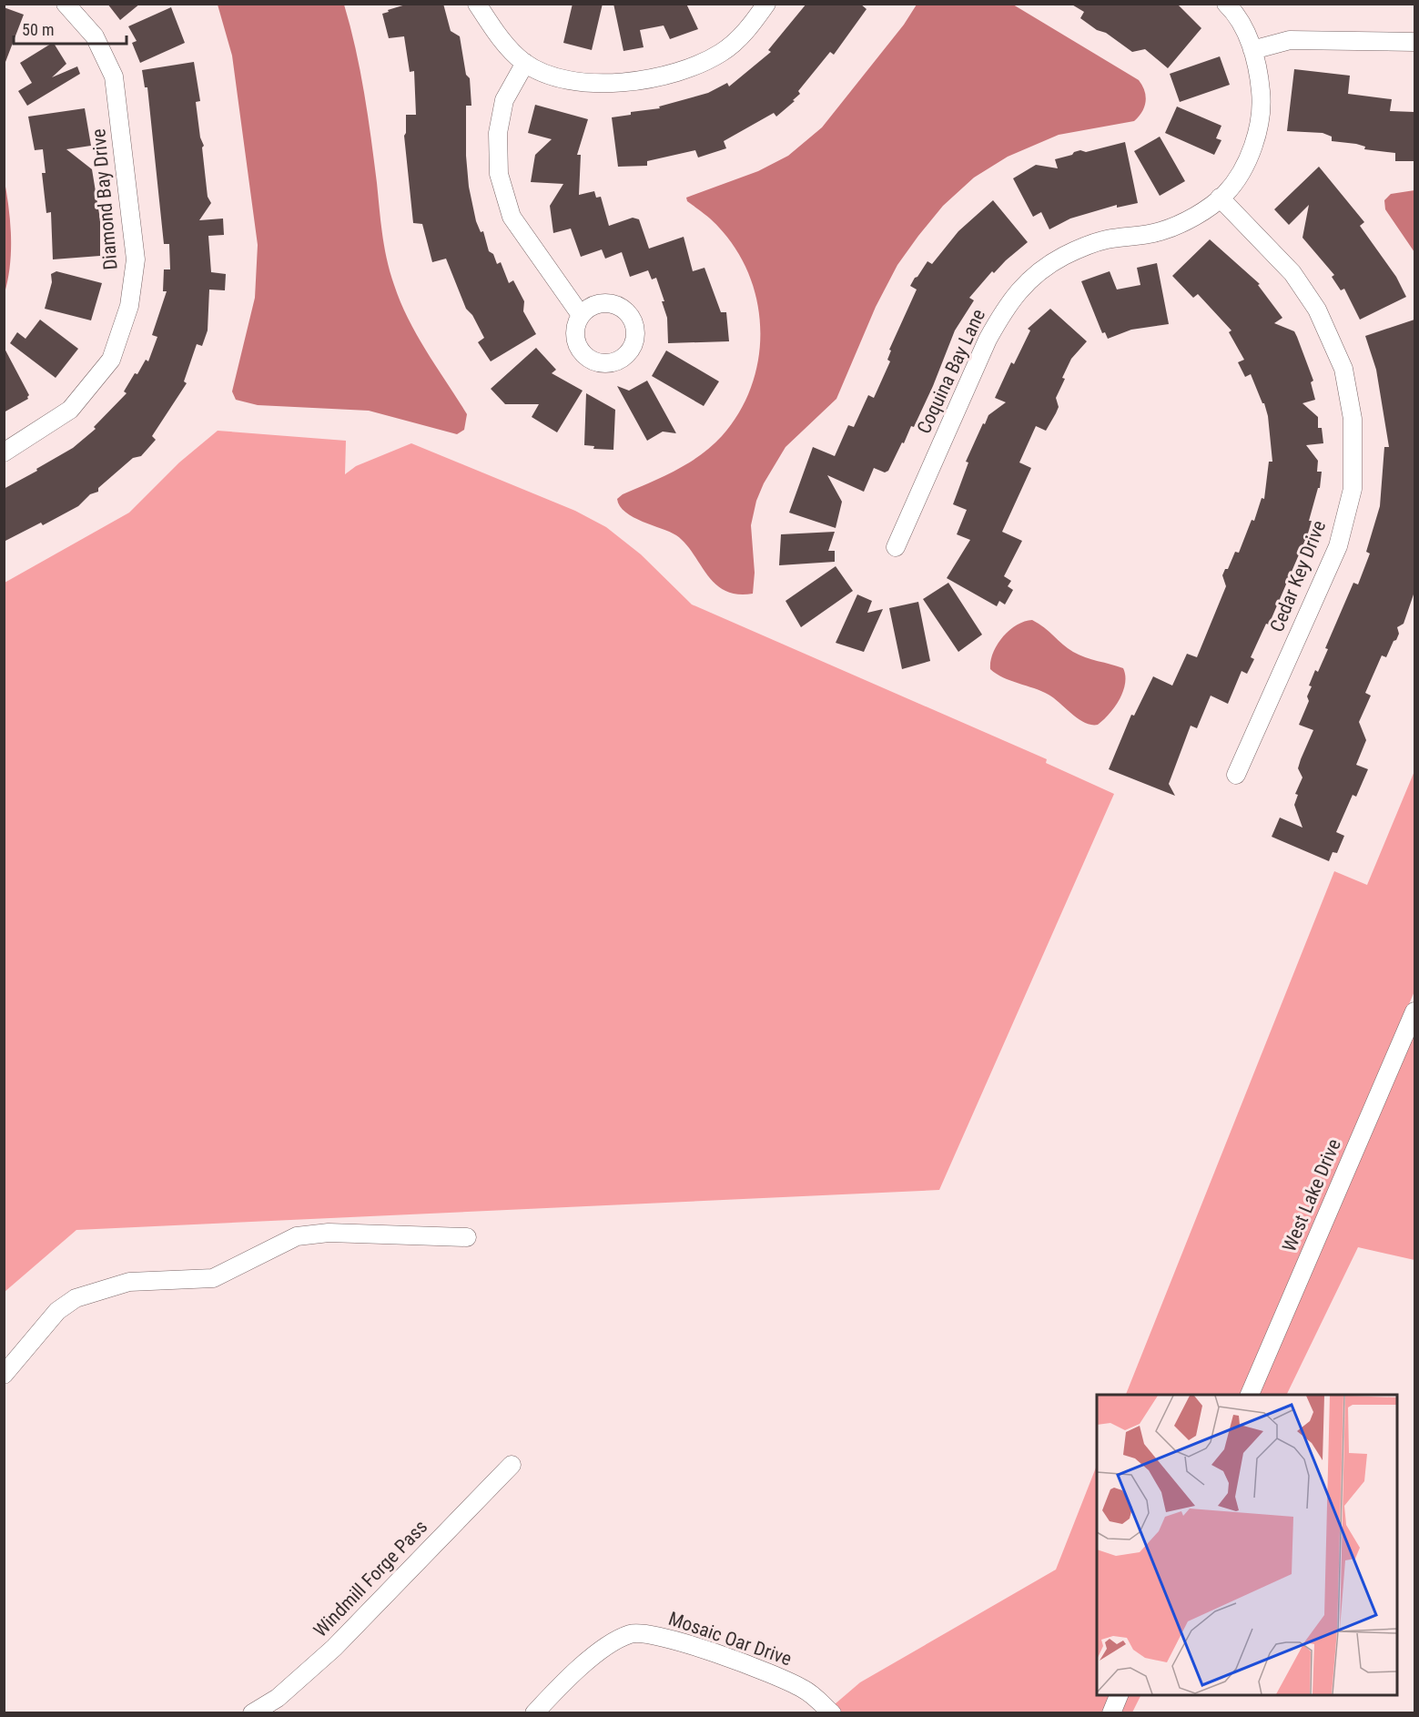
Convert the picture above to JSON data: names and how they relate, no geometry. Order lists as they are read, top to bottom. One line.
{"streets":{"street":["Diamond Bay Drive","Coquina Bay Lane","Cedar Key Drive","West Lake Drive","Windmill Forge Pass","Mosaic Oar Drive"]},"crossings":[["Coquina Bay Lane","Cedar Key Drive"]],"scale_bar":"50 m"}
